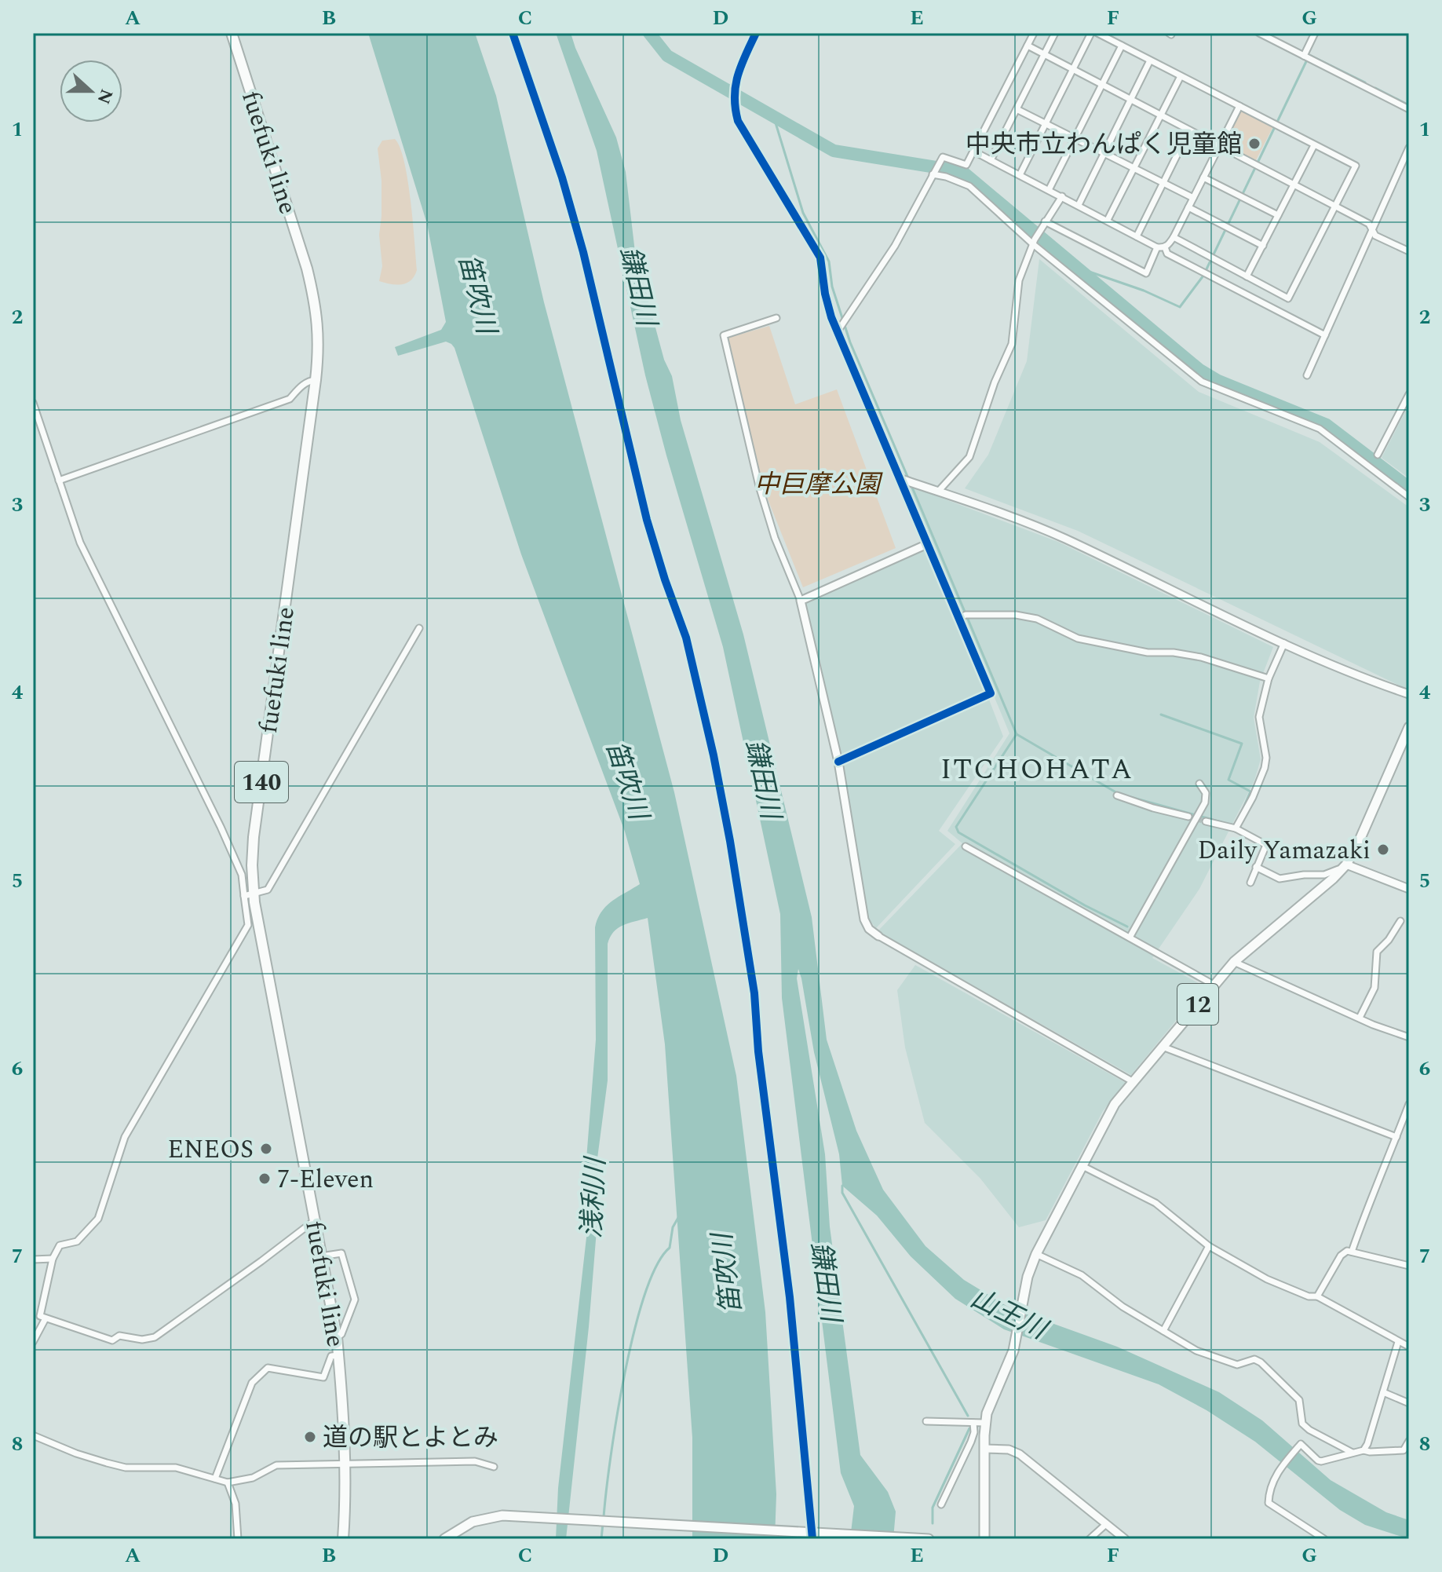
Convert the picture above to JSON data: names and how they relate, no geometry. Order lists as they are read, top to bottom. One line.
{"streets":{"highway":["fuefuki line","140"],"main road":["12"]},"districts":["ITCHOHATA"],"water":["鎌田川","笛吹川","浅利川","山王川"],"parks":["中巨摩公園"],"places":["中央市立わんぱく児童館","Daily Yamazaki","ENEOS","7-Eleven","道の駅とよとみ"],"north":"right","grid":{"columns":["A","B","C","D","E","F","G"],"rows":["1","2","3","4","5","6","7","8"]}}
